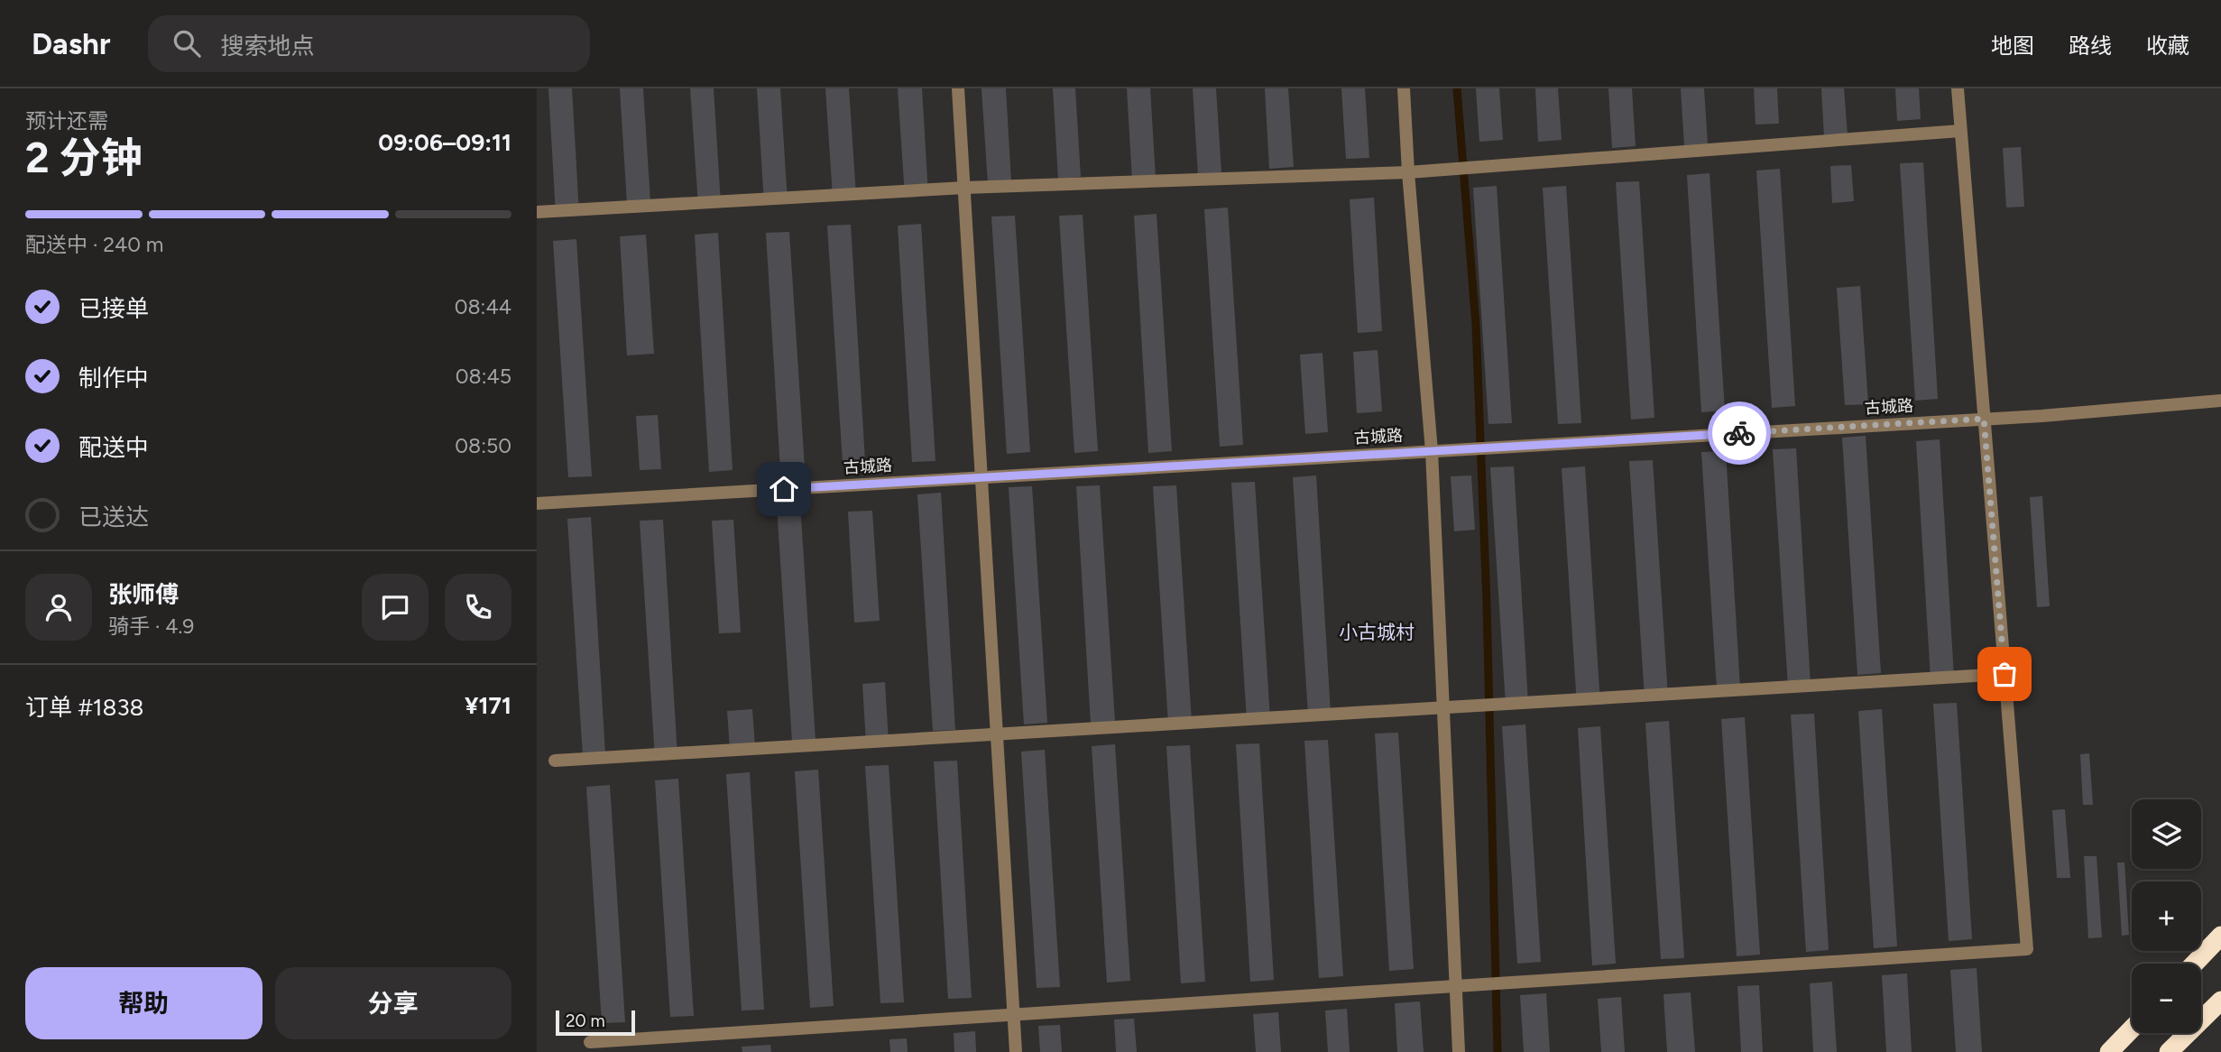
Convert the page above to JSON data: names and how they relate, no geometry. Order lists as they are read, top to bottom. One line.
{"streets":{"street":["古城路"]},"districts":["小古城村"],"scale_bar":"20 m","page":{"header":"Dashr","search":"搜索地点","nav":["地图","路线","收藏"],"heading":["2 分钟","预计还需","09:06–09:11"],"panel":["张师傅","骑手 · 4.9","订单 #1838","¥171"],"bar":"配送中 · 240 m","list":[["已接单","08:44"],["制作中","08:45"],["配送中","08:50"],"已送达"],"map_buttons":["+","−"],"buttons":["帮助","分享"],"scale":"20 m"}}
